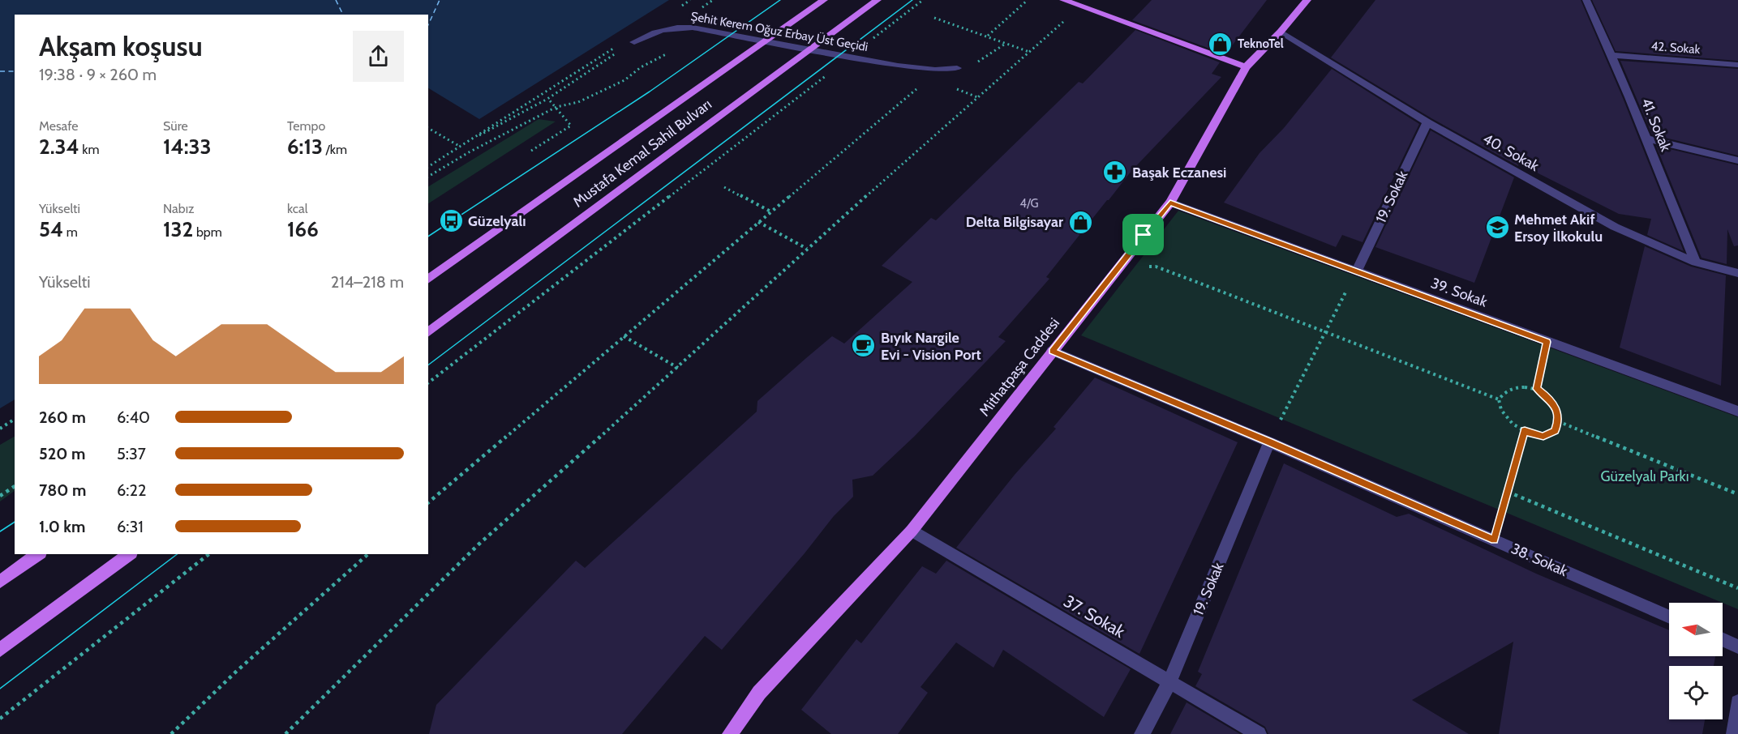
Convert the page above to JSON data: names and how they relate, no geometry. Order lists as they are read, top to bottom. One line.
{"streets":{"main road":["Mustafa Kemal Sahil Bulvarı","Mithatpaşa Caddesi"],"street":["Şehit Kerem Oğuz Erbay Üst Geçidi","42. Sokak","41. Sokak","40. Sokak","19. Sokak","39. Sokak","38. Sokak","37. Sokak"]},"crossings":[["42. Sokak","41. Sokak"],["41. Sokak","40. Sokak"],["40. Sokak","19. Sokak"],["40. Sokak","Mithatpaşa Caddesi"],["19. Sokak","39. Sokak"],["19. Sokak","38. Sokak"],["19. Sokak","37. Sokak"],["39. Sokak","Mithatpaşa Caddesi"],["Mithatpaşa Caddesi","38. Sokak"],["Mithatpaşa Caddesi","37. Sokak"]],"parks":["Güzelyalı Parkı"],"places":{"shop":["TeknoTel","Delta Bilgisayar"],"pharmacy":["Başak Eczanesi"],"bus stop":["Güzelyalı"],"school or university":["Mehmet Akif Ersoy İlkokulu"],"cafe":["Bıyık Nargile Evi - Vision Port"]},"house_numbers":["4/G"],"north":"left","page":{"heading":["Akşam koşusu","19:38 · 9 × 260 m"],"stats":[["Mesafe","2.34 km"],["Süre","14:33"],["Tempo","6:13 /km"],["Yükselti","54 m"],["Nabız","132 bpm"],["kcal","166"]],"chart":["Yükselti","214–218 m"],"list":[{"name":"260 m","note":"6:40"},{"name":"520 m","note":"5:37"},{"name":"780 m","note":"6:22"},{"name":"1.0 km","note":"6:31"}]}}
